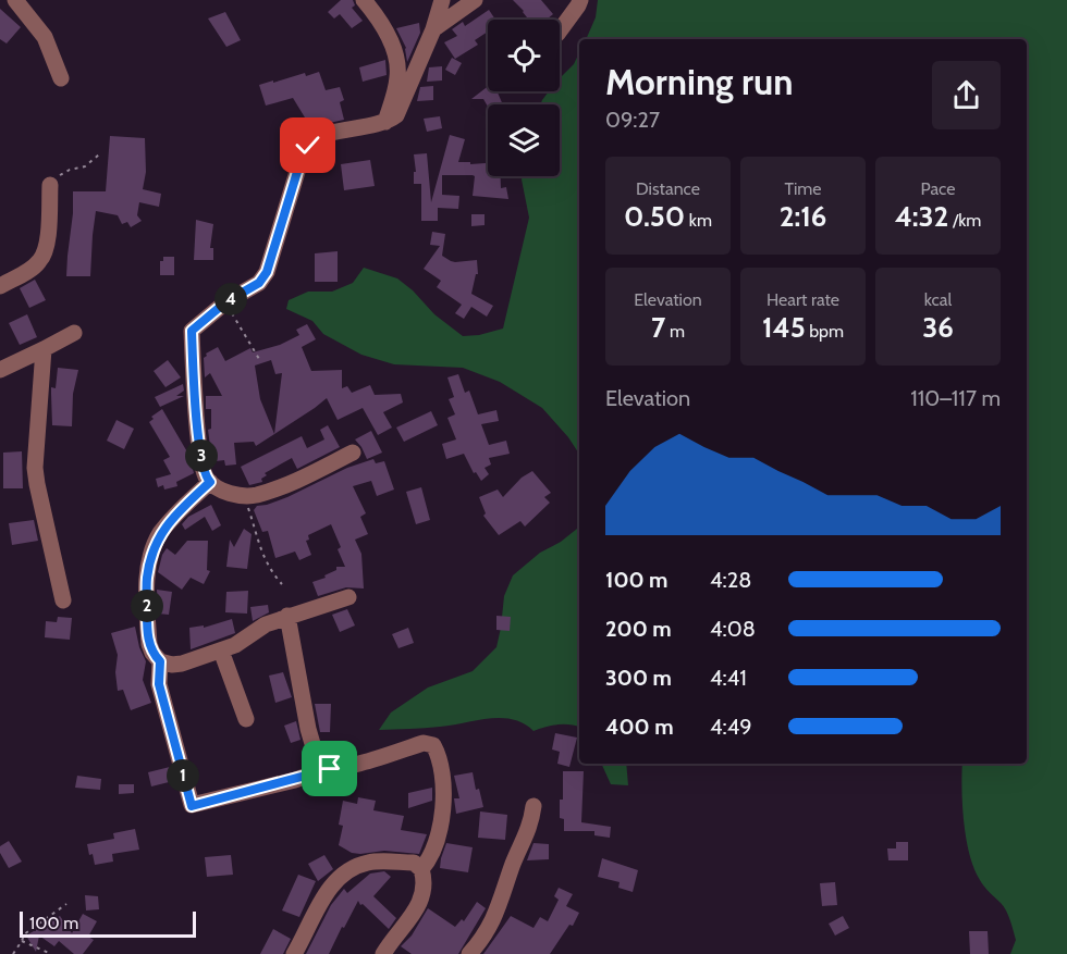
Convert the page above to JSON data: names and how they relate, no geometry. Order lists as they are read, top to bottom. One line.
{"scale_bar":"100 m","page":{"heading":["Morning run","09:27"],"stats":[["Distance","0.50 km"],["Time","2:16"],["Pace","4:32 /km"],["Elevation","7 m"],["Heart rate","145 bpm"],["kcal","36"]],"pins":["4","3","2","1"],"chart":["Elevation","110–117 m"],"list":[{"name":"100 m","note":"4:28"},{"name":"200 m","note":"4:08"},{"name":"300 m","note":"4:41"},{"name":"400 m","note":"4:49"}],"scale":"100 m"}}
